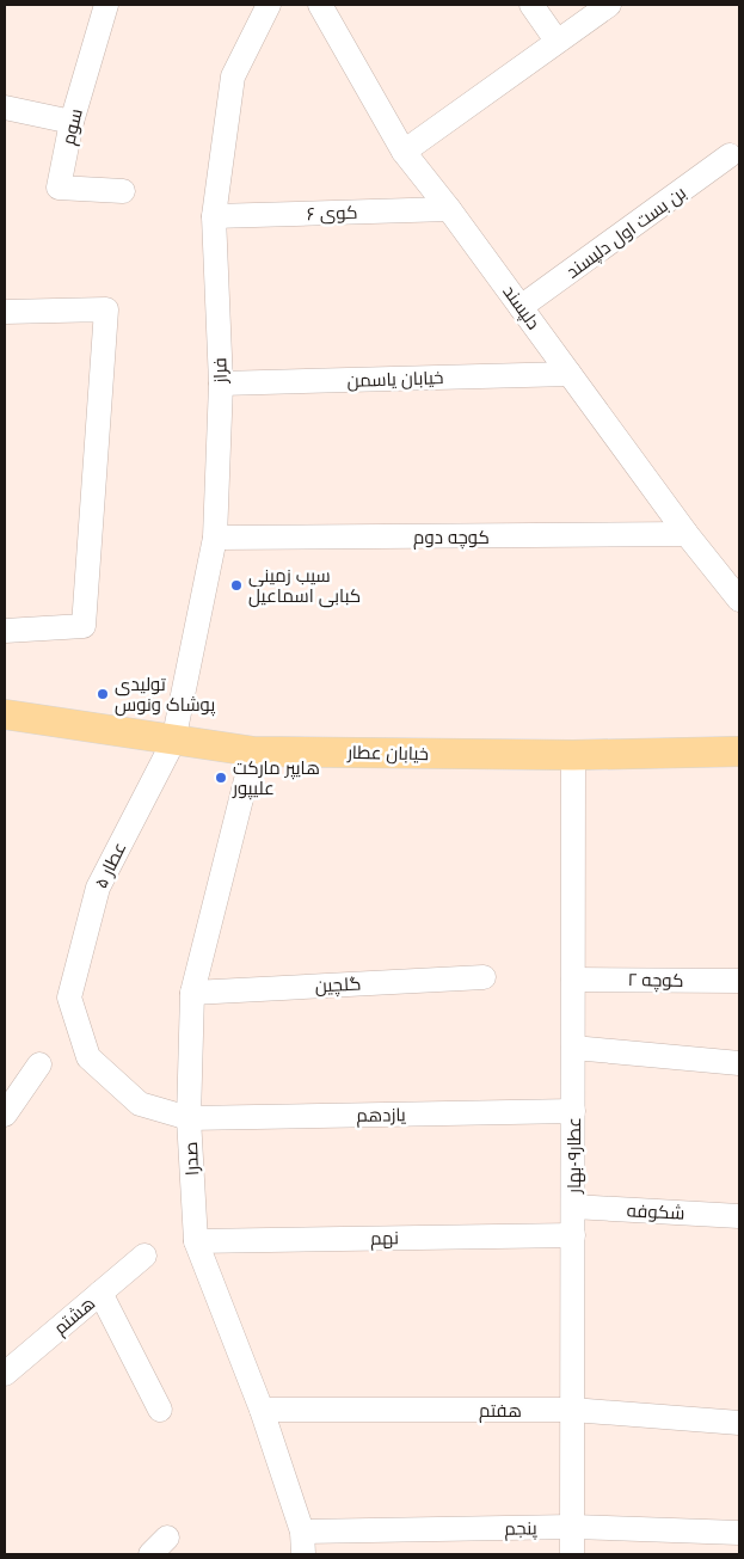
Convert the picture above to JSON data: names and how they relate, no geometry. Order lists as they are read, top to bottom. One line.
{"streets":{"main road":["خیابان عطار"],"street":["سوم","کوی ۶","بن بست اول دلپسند","دلپسند","فراز","خیابان یاسمن","کوچه دوم","عطار ۵","کوچه ۲","گلچین","یازدهم","عطار۹-بهار","صدرا","شکوفه","نهم","هشتم","هفتم","پنجم"]},"crossings":[["کوی ۶","دلپسند"],["کوی ۶","فراز"],["بن بست اول دلپسند","دلپسند"],["دلپسند","خیابان یاسمن"],["دلپسند","کوچه دوم"],["فراز","خیابان یاسمن"],["فراز","کوچه دوم"],["فراز","خیابان عطار"],["فراز","عطار ۵"],["خیابان عطار","عطار ۵"],["خیابان عطار","عطار۹-بهار"],["خیابان عطار","صدرا"],["عطار ۵","یازدهم"],["کوچه ۲","عطار۹-بهار"],["گلچین","صدرا"],["یازدهم","عطار۹-بهار"],["یازدهم","صدرا"],["عطار۹-بهار","شکوفه"],["عطار۹-بهار","نهم"],["عطار۹-بهار","هفتم"],["عطار۹-بهار","پنجم"],["صدرا","نهم"],["صدرا","هفتم"],["صدرا","پنجم"]],"places":["سیب زمینی کبابی اسماعیل","تولیدی پوشاک ونوس","هایپر مارکت علیپور"]}
